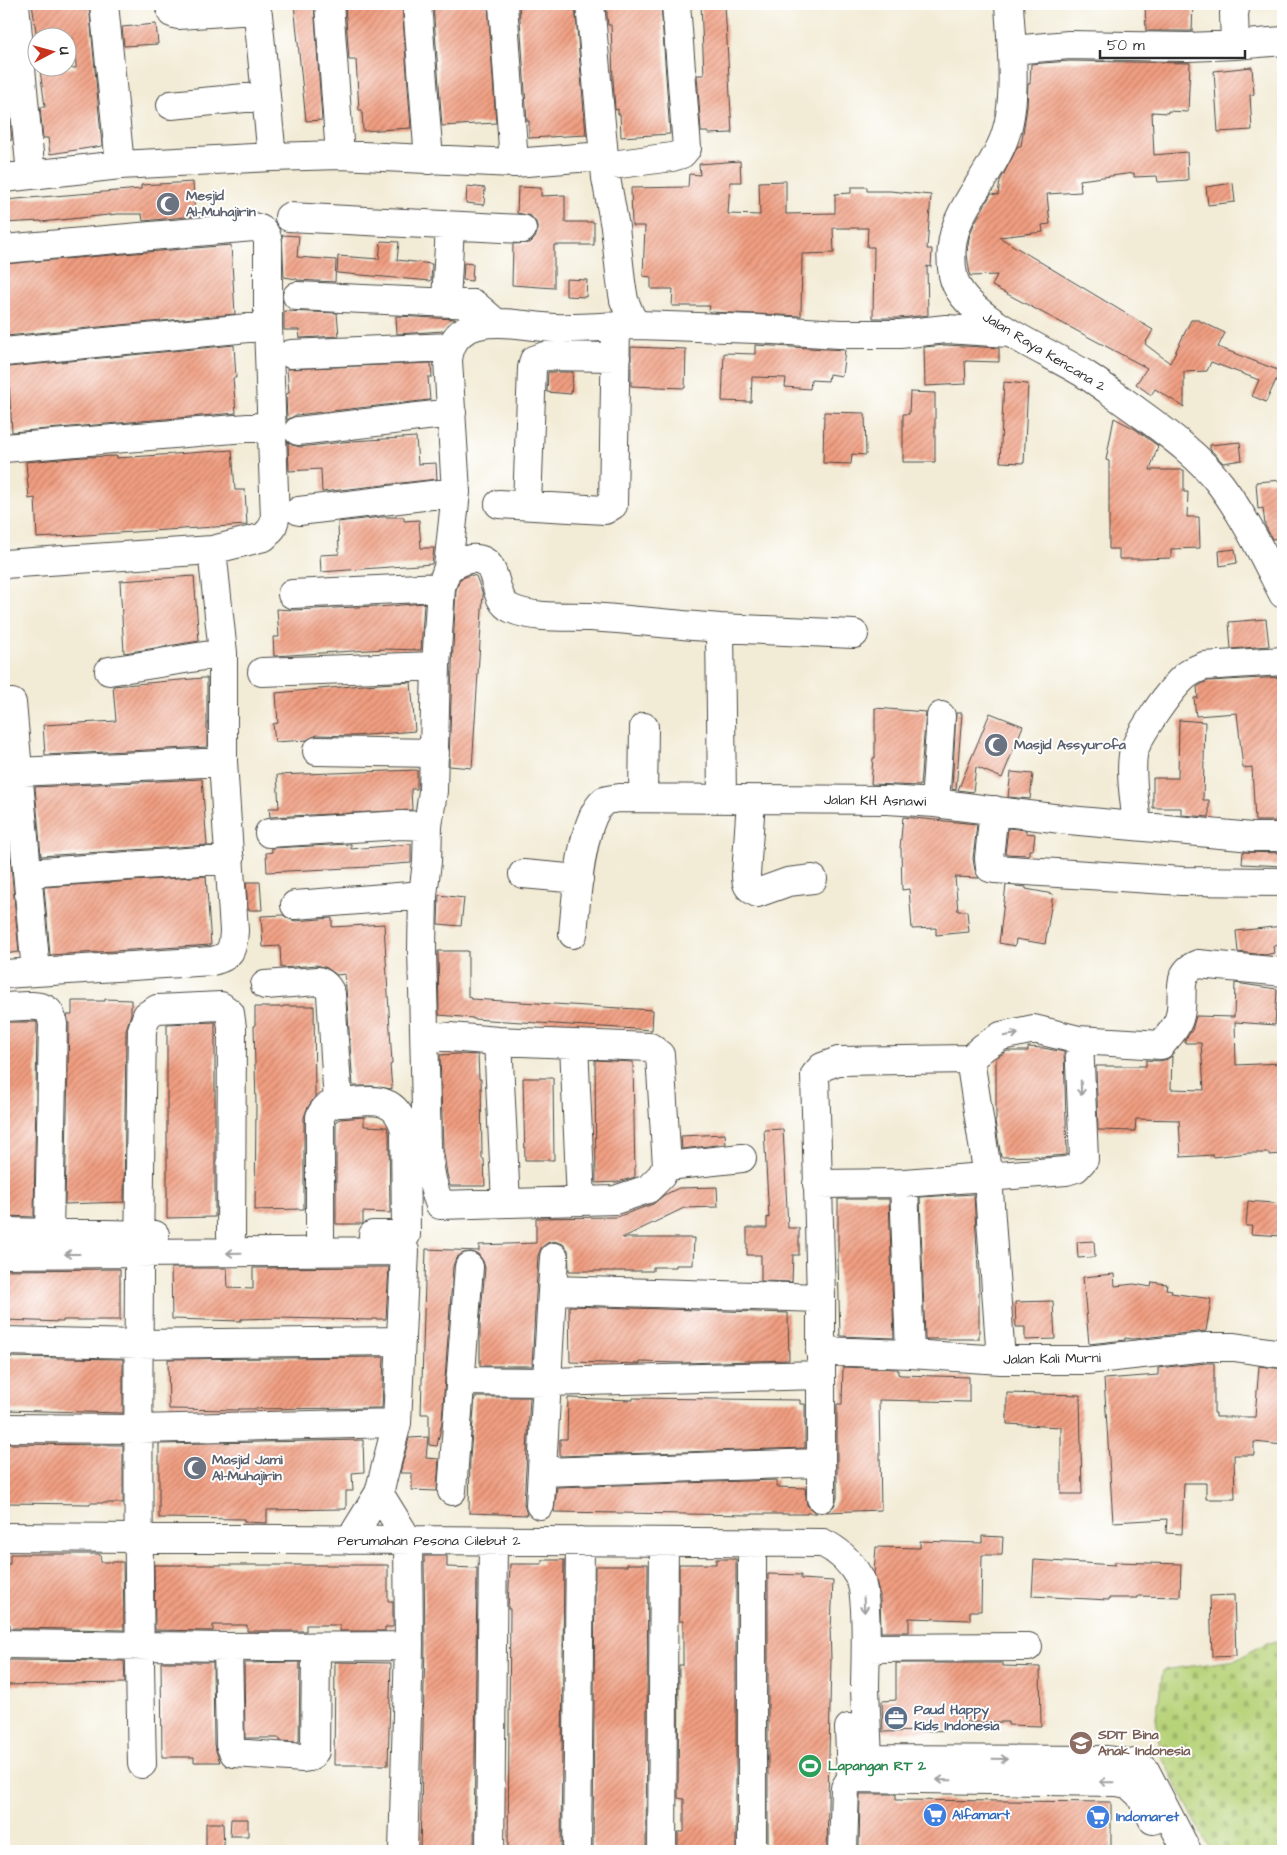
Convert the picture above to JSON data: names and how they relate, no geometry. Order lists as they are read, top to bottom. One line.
{"streets":{"street":["Jalan Raya Kencana 2","Jalan KH Asnawi","Jalan Kali Murni","Perumahan Pesona Cilebut 2"]},"places":{"mosque":["Mesjid Al-Muhajirin","Masjid Assyurofa","Masjid Jami Al-Muhajirin"],"office":["Paud Happy Kids Indonesia"],"school or university":["SDIT Bina Anak Indonesia"],"sports":["Lapangan RT 2"],"supermarket":["Alfamart","Indomaret"]},"scale_bar":"50 m","north":"right"}
